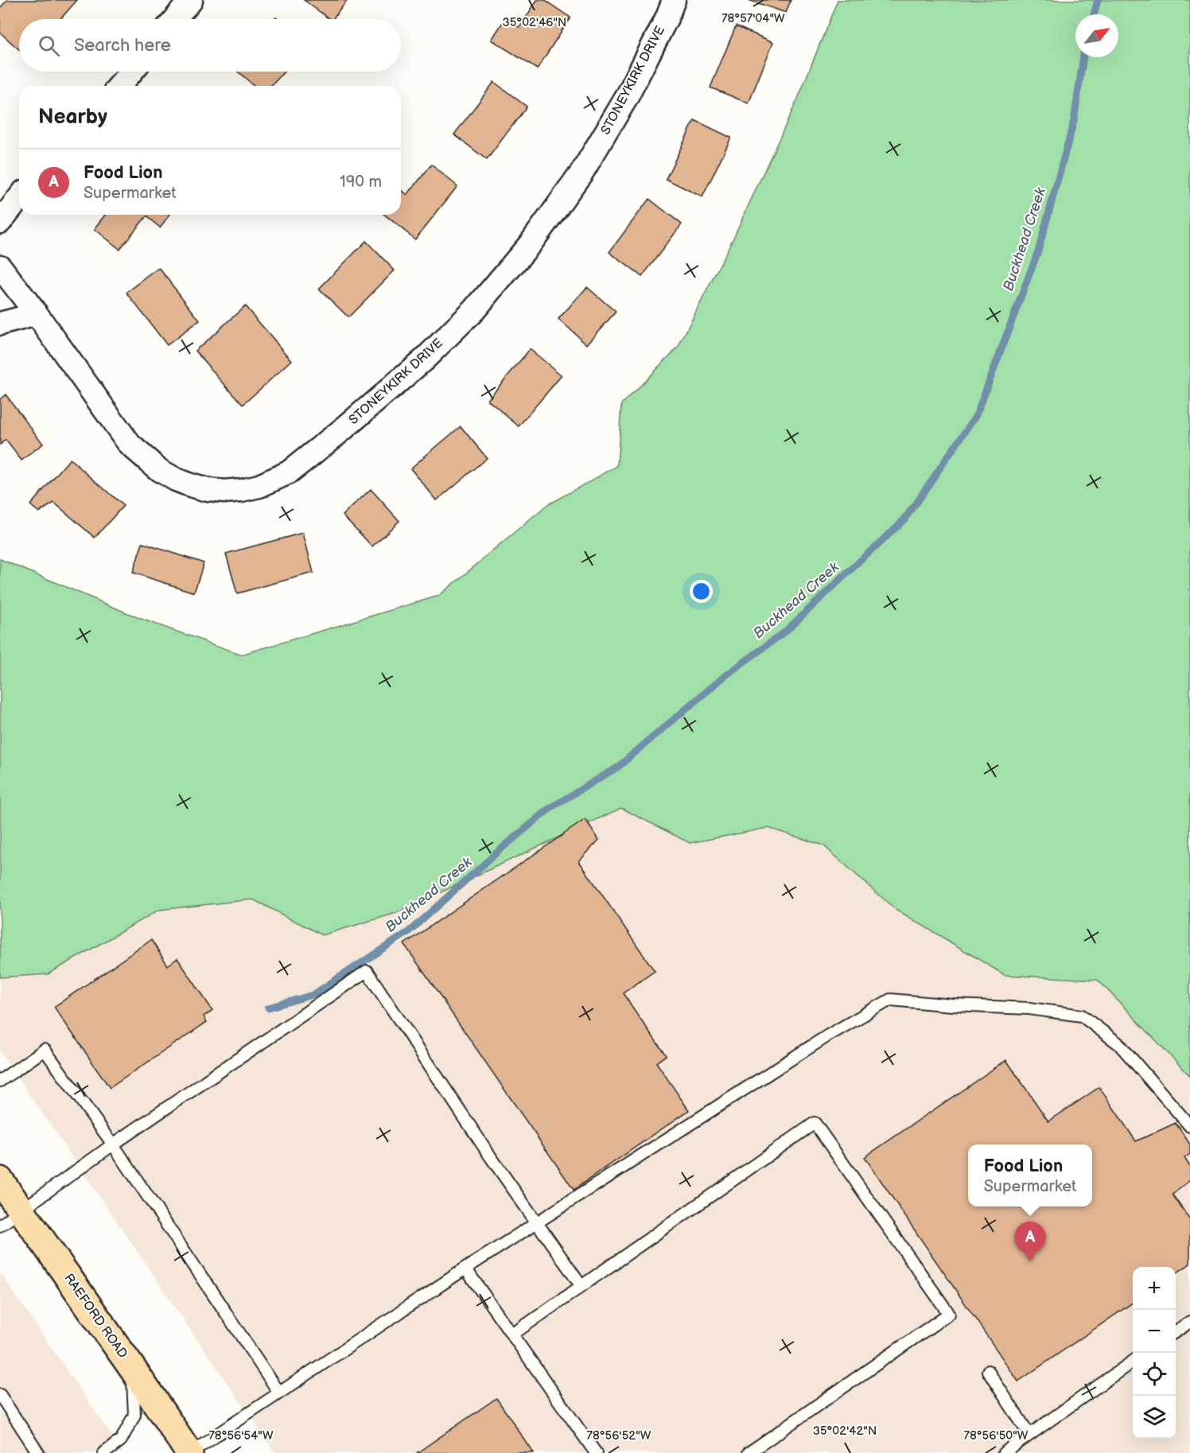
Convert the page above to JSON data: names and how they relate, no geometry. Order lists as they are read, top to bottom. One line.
{"streets":{"highway":["RAEFORD ROAD"],"street":["STONEYKIRK DRIVE"]},"water":["Buckhead Creek"],"north":"top right","page":{"search":"Search here","heading":"Nearby","list":[{"mark":"A","name":"Food Lion","note":"Supermarket","value":"190 m"}],"popup":["Food Lion","Supermarket"],"pins":"A","map_buttons":["+","−"]},"coordinates":["78°57'04\"W","35°02'46\"N","35°02'42\"N","78°56'54\"W","78°56'52\"W","78°56'50\"W"]}
